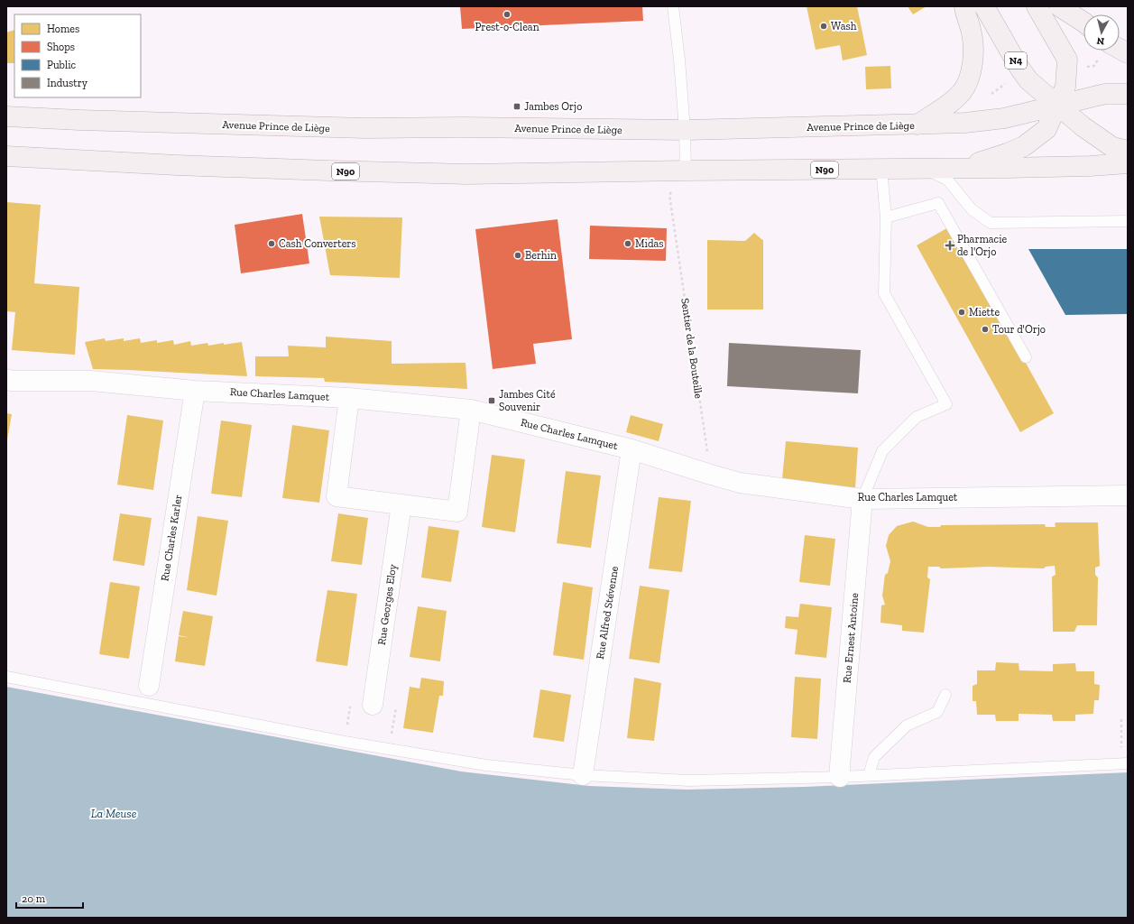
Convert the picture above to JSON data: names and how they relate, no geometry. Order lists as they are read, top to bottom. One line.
{"streets":{"main road":["N4","Avenue Prince de Liège","N90"],"street":["Rue Charles Lamquet","Rue Charles Karler","Rue Georges Eloy","Rue Alfred Stévenne","Rue Ernest Antoine"],"path":["Sentier de la Bouteille"]},"crossings":[["N4","Avenue Prince de Liège"],["Sentier de la Bouteille","Rue Charles Lamquet"],["Rue Charles Lamquet","Rue Charles Karler"],["Rue Charles Lamquet","Rue Alfred Stévenne"],["Rue Charles Lamquet","Rue Ernest Antoine"]],"water":["La Meuse"],"places":{"other":["Prest-o-Clean","Wash","Cash Converters","Midas","Berhin","Miette","Tour d'Orjo"],"transit":["Jambes Orjo","Jambes Cité Souvenir"],"health":["Pharmacie de l'Orjo"]},"legend":["Homes","Shops","Public","Industry"],"scale_bar":"20 m","north":"bottom"}
